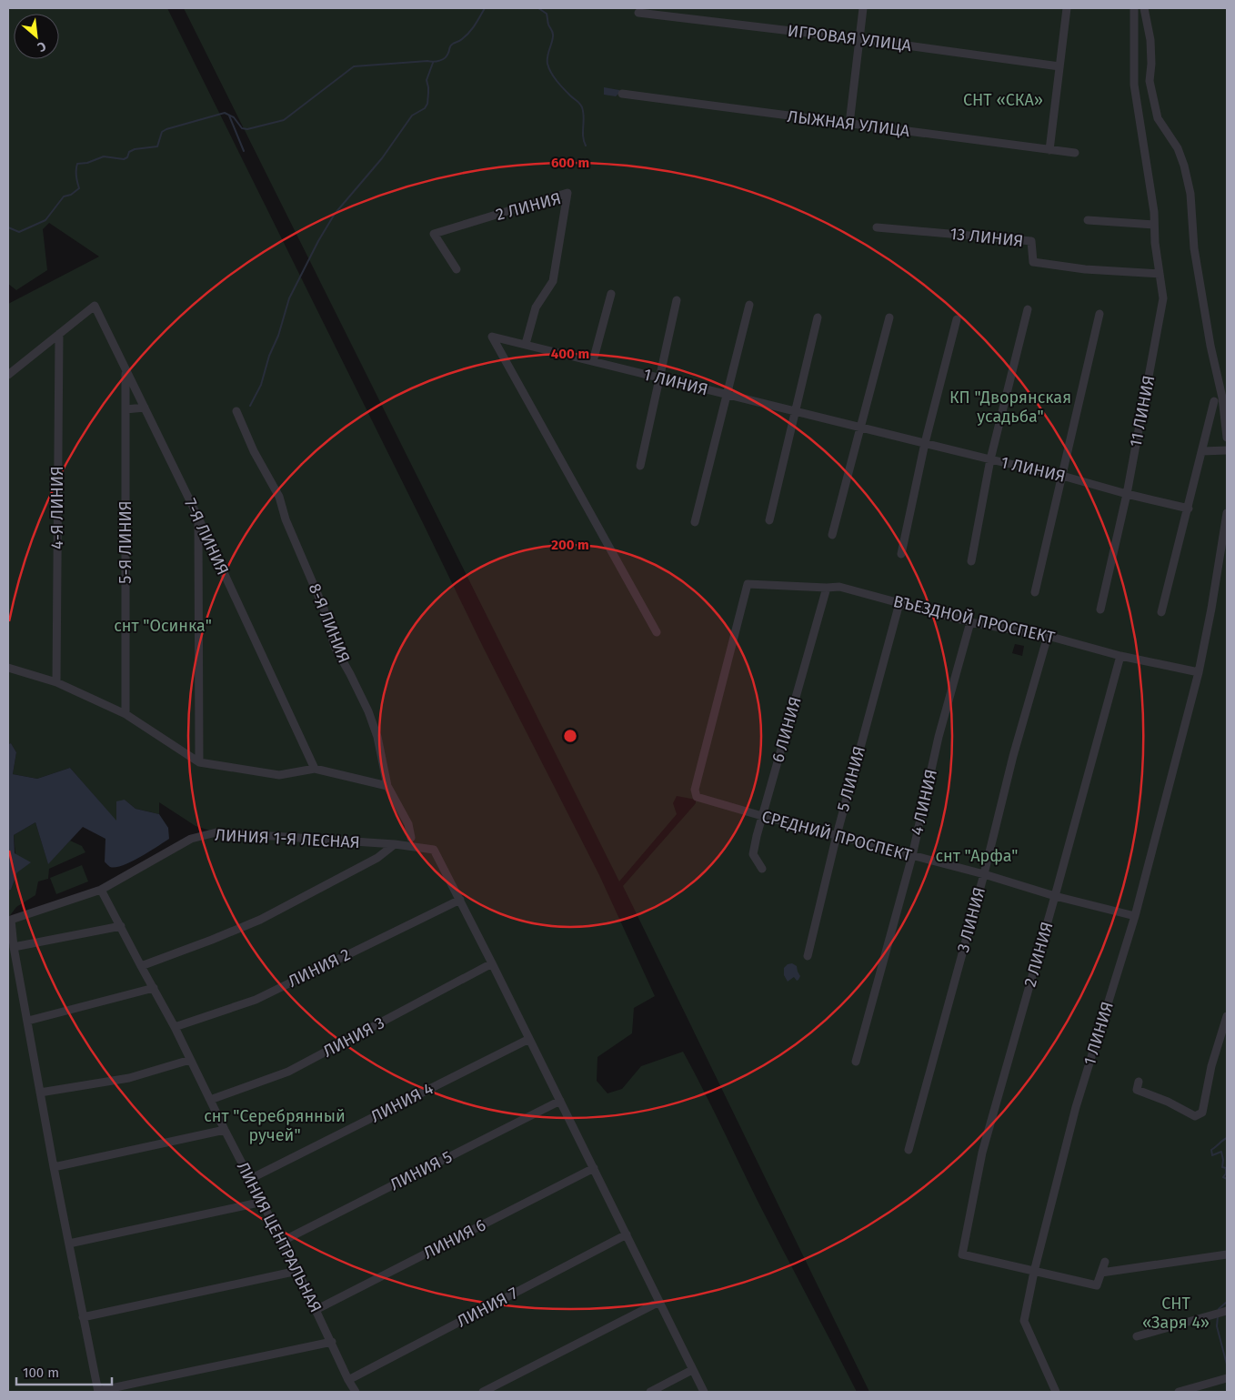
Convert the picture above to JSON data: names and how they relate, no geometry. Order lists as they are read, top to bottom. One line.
{"streets":{"street":["ИГРОВАЯ УЛИЦА","ЛЫЖНАЯ УЛИЦА","2 ЛИНИЯ","13 ЛИНИЯ","1 ЛИНИЯ","11 ЛИНИЯ","4-Я ЛИНИЯ","7-Я ЛИНИЯ","5-Я ЛИНИЯ","ВЪЕЗДНОЙ ПРОСПЕКТ","8-Я ЛИНИЯ","6 ЛИНИЯ","5 ЛИНИЯ","4 ЛИНИЯ","СРЕДНИЙ ПРОСПЕКТ","ЛИНИЯ 1-Я ЛЕСНАЯ","3 ЛИНИЯ","ЛИНИЯ 2","ЛИНИЯ 3","ЛИНИЯ 4","ЛИНИЯ 5","ЛИНИЯ ЦЕНТРАЛЬНАЯ","ЛИНИЯ 6","ЛИНИЯ 7"]},"crossings":[["2 ЛИНИЯ","1 ЛИНИЯ"],["2 ЛИНИЯ","ВЪЕЗДНОЙ ПРОСПЕКТ"],["2 ЛИНИЯ","СРЕДНИЙ ПРОСПЕКТ"],["13 ЛИНИЯ","11 ЛИНИЯ"],["1 ЛИНИЯ","11 ЛИНИЯ"],["1 ЛИНИЯ","ВЪЕЗДНОЙ ПРОСПЕКТ"],["1 ЛИНИЯ","СРЕДНИЙ ПРОСПЕКТ"],["4-Я ЛИНИЯ","7-Я ЛИНИЯ"],["7-Я ЛИНИЯ","5-Я ЛИНИЯ"],["ВЪЕЗДНОЙ ПРОСПЕКТ","6 ЛИНИЯ"],["ВЪЕЗДНОЙ ПРОСПЕКТ","5 ЛИНИЯ"],["ВЪЕЗДНОЙ ПРОСПЕКТ","4 ЛИНИЯ"],["ВЪЕЗДНОЙ ПРОСПЕКТ","СРЕДНИЙ ПРОСПЕКТ"],["ВЪЕЗДНОЙ ПРОСПЕКТ","3 ЛИНИЯ"],["6 ЛИНИЯ","СРЕДНИЙ ПРОСПЕКТ"],["5 ЛИНИЯ","СРЕДНИЙ ПРОСПЕКТ"],["4 ЛИНИЯ","СРЕДНИЙ ПРОСПЕКТ"],["СРЕДНИЙ ПРОСПЕКТ","3 ЛИНИЯ"],["ЛИНИЯ 1-Я ЛЕСНАЯ","ЛИНИЯ 2"],["ЛИНИЯ 1-Я ЛЕСНАЯ","ЛИНИЯ ЦЕНТРАЛЬНАЯ"],["ЛИНИЯ 2","ЛИНИЯ ЦЕНТРАЛЬНАЯ"],["ЛИНИЯ 3","ЛИНИЯ ЦЕНТРАЛЬНАЯ"],["ЛИНИЯ 4","ЛИНИЯ ЦЕНТРАЛЬНАЯ"],["ЛИНИЯ 5","ЛИНИЯ ЦЕНТРАЛЬНАЯ"],["ЛИНИЯ ЦЕНТРАЛЬНАЯ","ЛИНИЯ 6"],["ЛИНИЯ ЦЕНТРАЛЬНАЯ","ЛИНИЯ 7"]],"parks":["СНТ «СКА»","КП \"Дворянская усадьба\"","снт \"Осинка\"","снт \"Арфа\"","снт \"Серебрянный ручей\"","СНТ «Заря 4»"],"scale_bar":"100 m","north":"bottom right","rings":["600 m","400 m","200 m"]}
